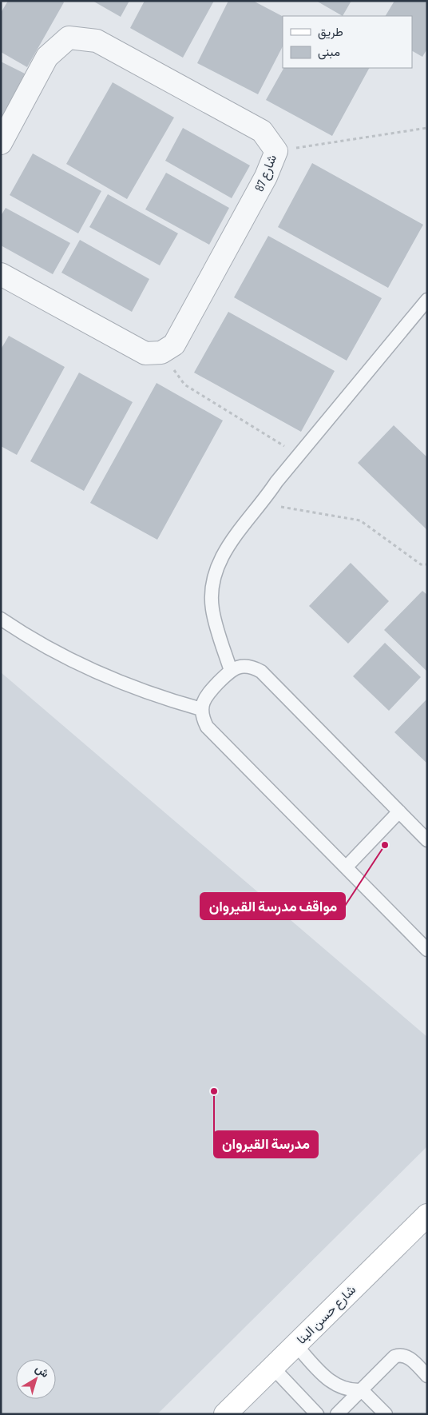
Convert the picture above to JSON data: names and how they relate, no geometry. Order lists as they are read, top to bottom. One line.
{"streets":{"street":["شارع 87","شارع حسن البنا"]},"places":["مواقف مدرسة القيروان","مدرسة القيروان"],"legend":["طريق","مبنى"],"north":"top right"}
